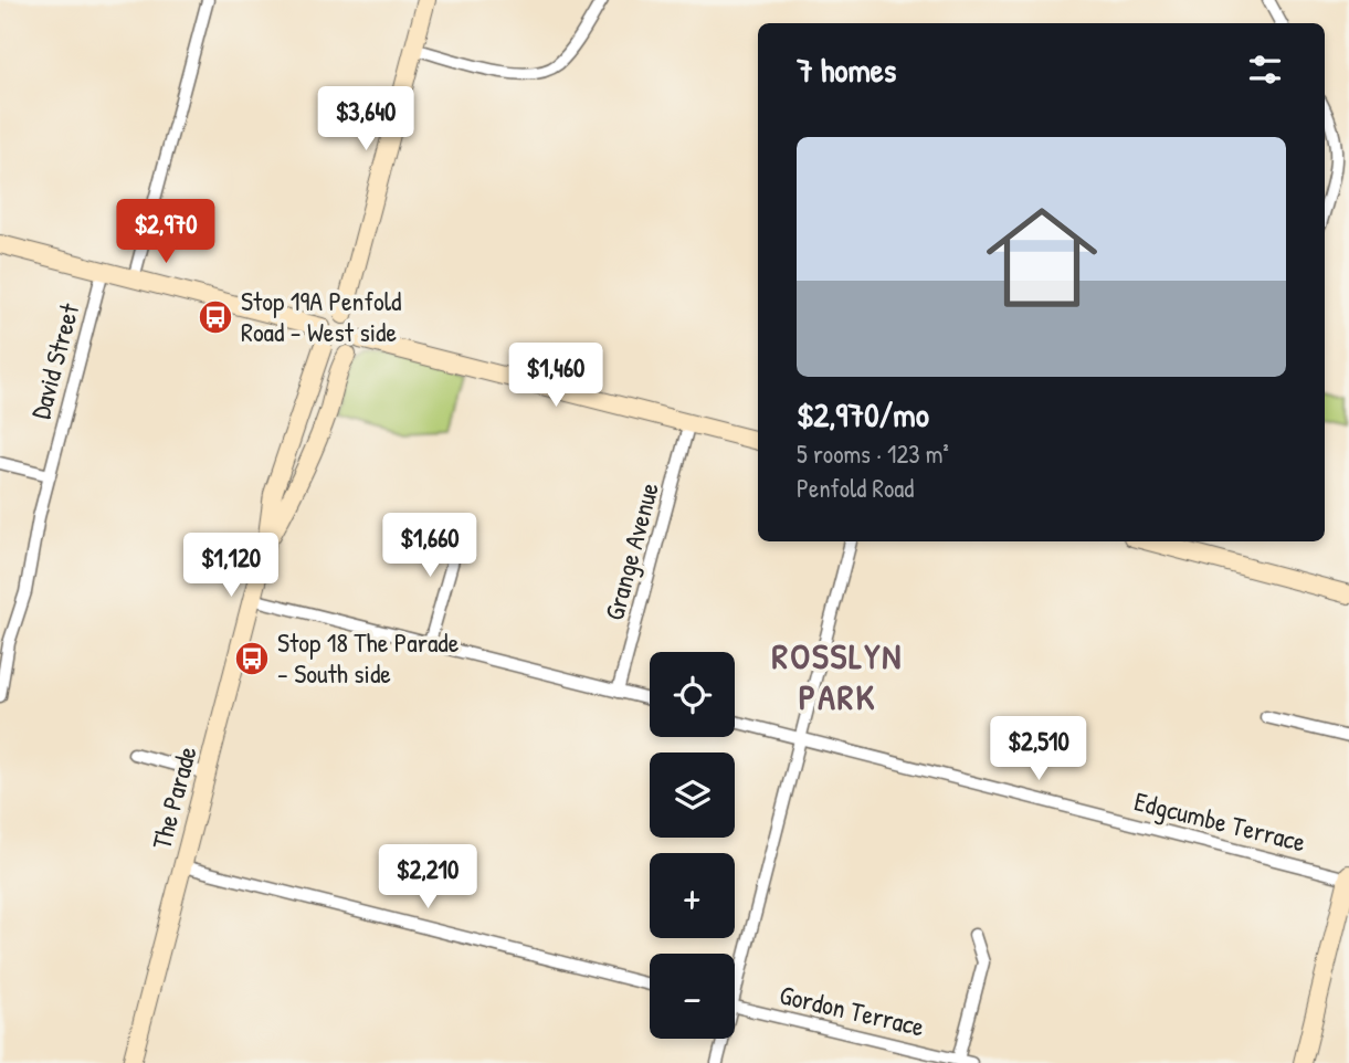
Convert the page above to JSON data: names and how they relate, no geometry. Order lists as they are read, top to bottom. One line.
{"streets":{"main road":["The Parade"],"street":["David Street","Grange Avenue","Edgcumbe Terrace","Gordon Terrace"]},"districts":["ROSSLYN PARK"],"places":{"bus stop":["Stop 19A Penfold Road - West side","Stop 18 The Parade - South side"]},"page":{"heading":"7 homes","price":["$3,640","$2,970","$1,460","$1,660","$1,120","$2,510","$2,210"],"list":[{"name":"$2,970/mo","note":"5 rooms · 123 m² · Penfold Road"}],"map_buttons":["+","−"]}}
